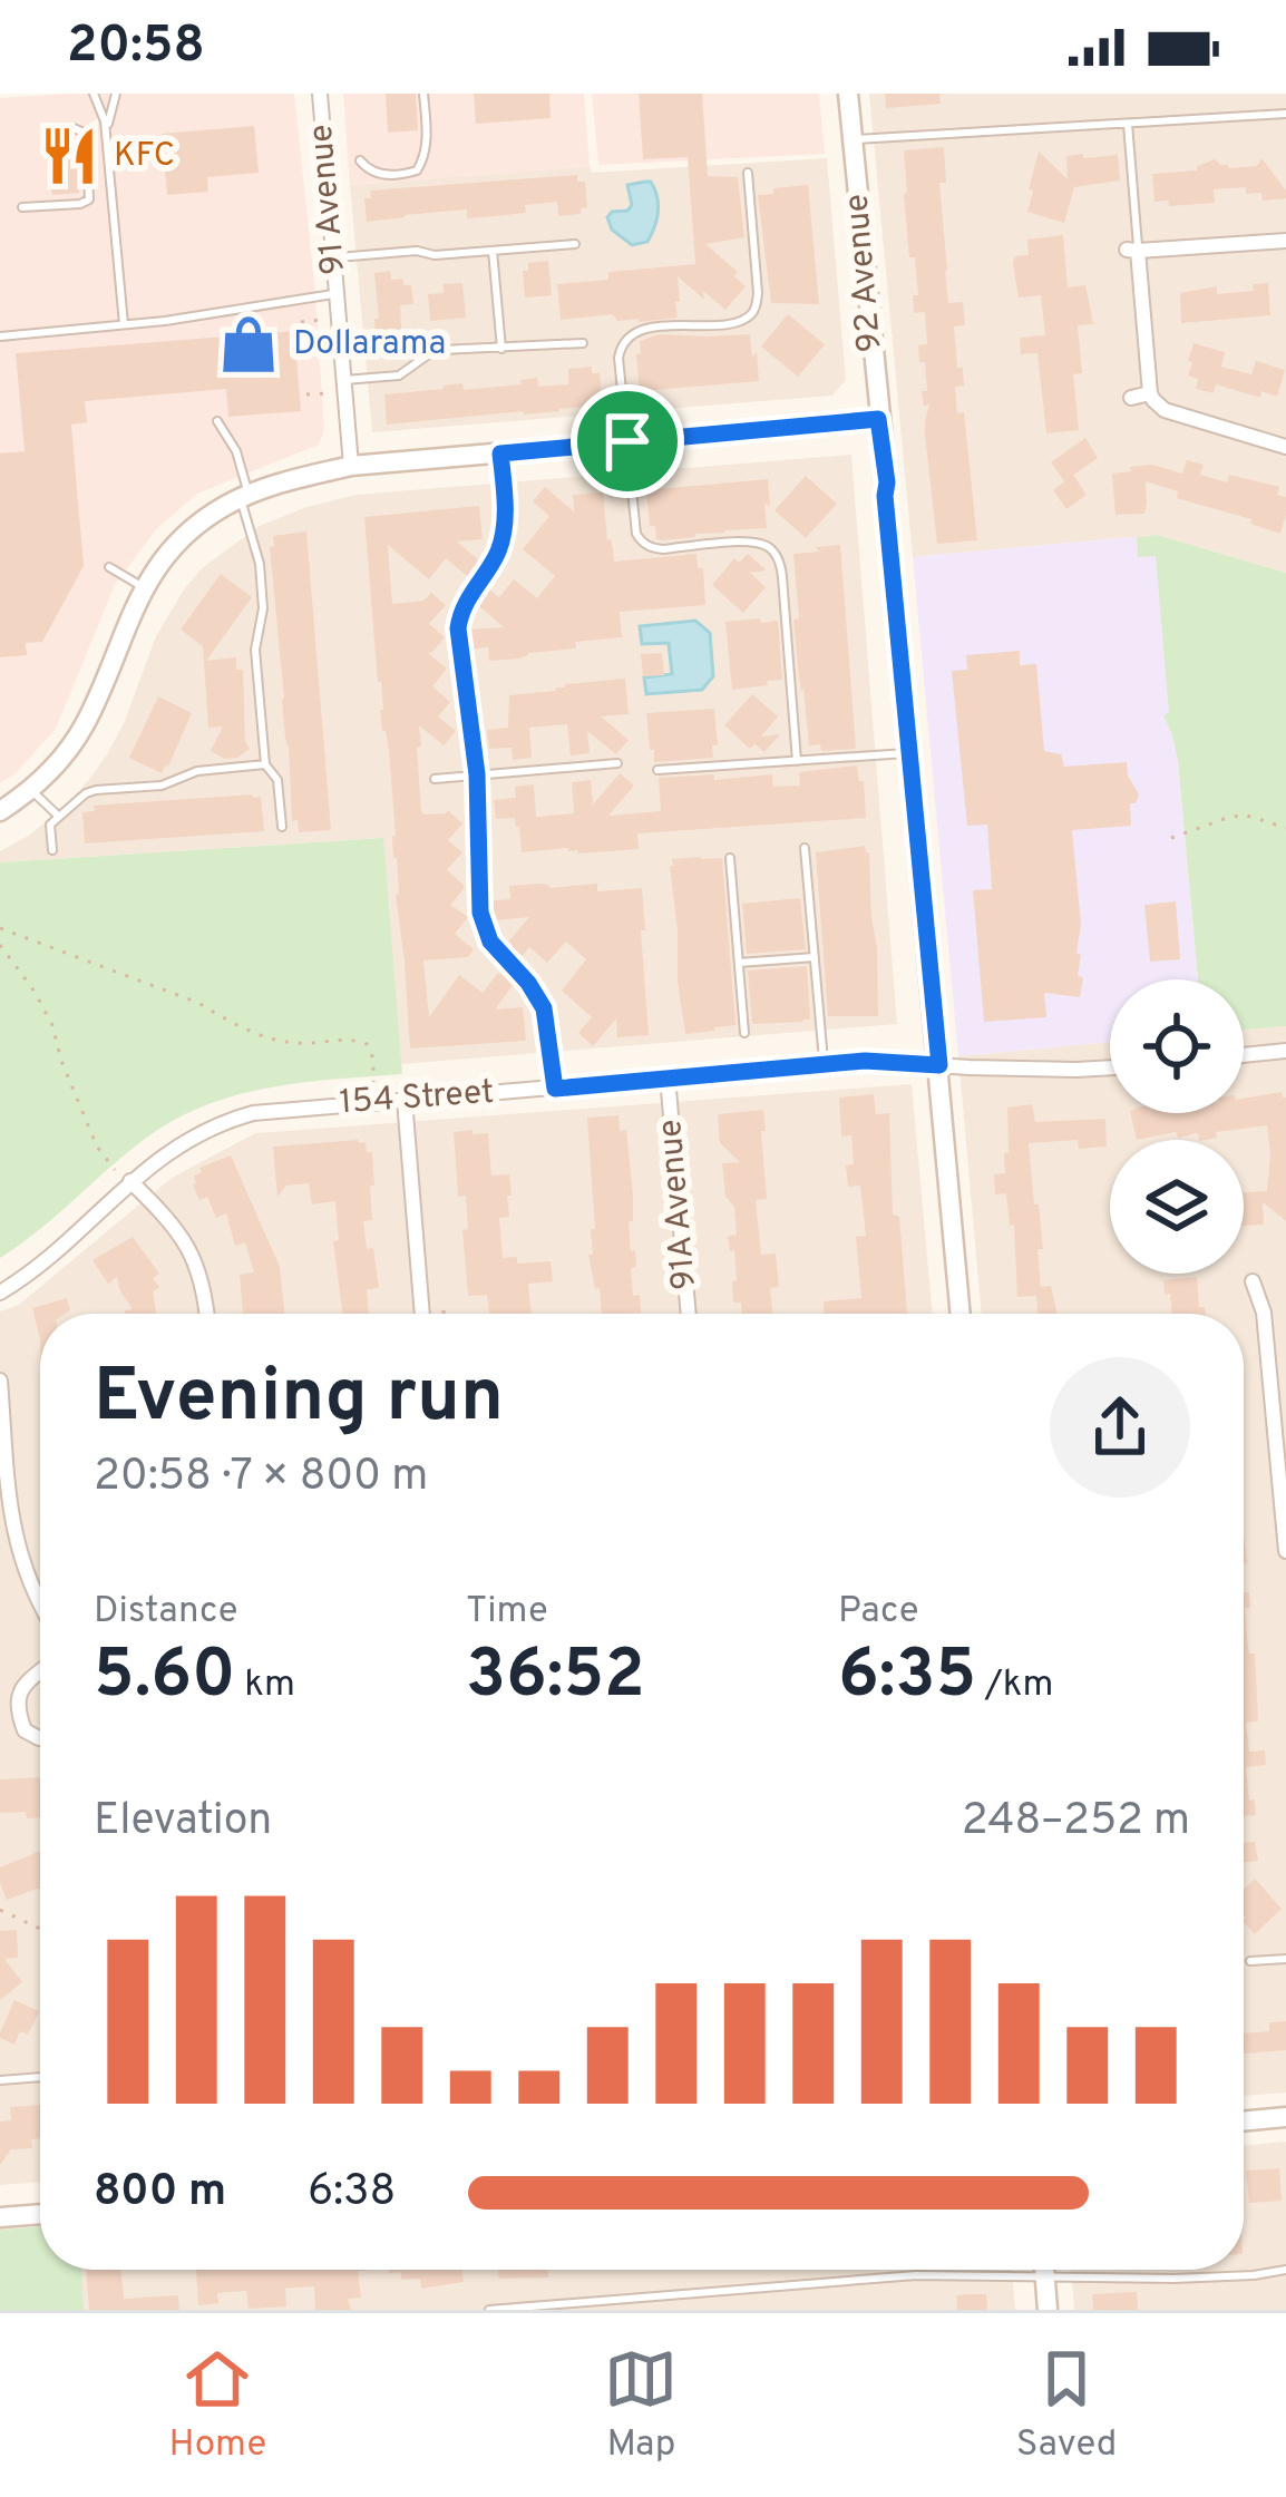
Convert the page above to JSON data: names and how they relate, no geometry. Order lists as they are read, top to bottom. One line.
{"streets":{"street":["91 Avenue","92 Avenue","154 Street","91A Avenue"]},"crossings":[["92 Avenue","154 Street"],["154 Street","91A Avenue"]],"places":{"restaurant":["KFC"],"shop":["Dollarama"]},"page":{"status":"20:58","heading":["Evening run","20:58 · 7 × 800 m"],"stats":[["Distance","5.60 km"],["Time","36:52"],["Pace","6:35 /km"]],"chart":["Elevation","248–252 m"],"list":[{"name":"800 m","note":"6:38"}],"tabs":["Home","Map","Saved"]}}
